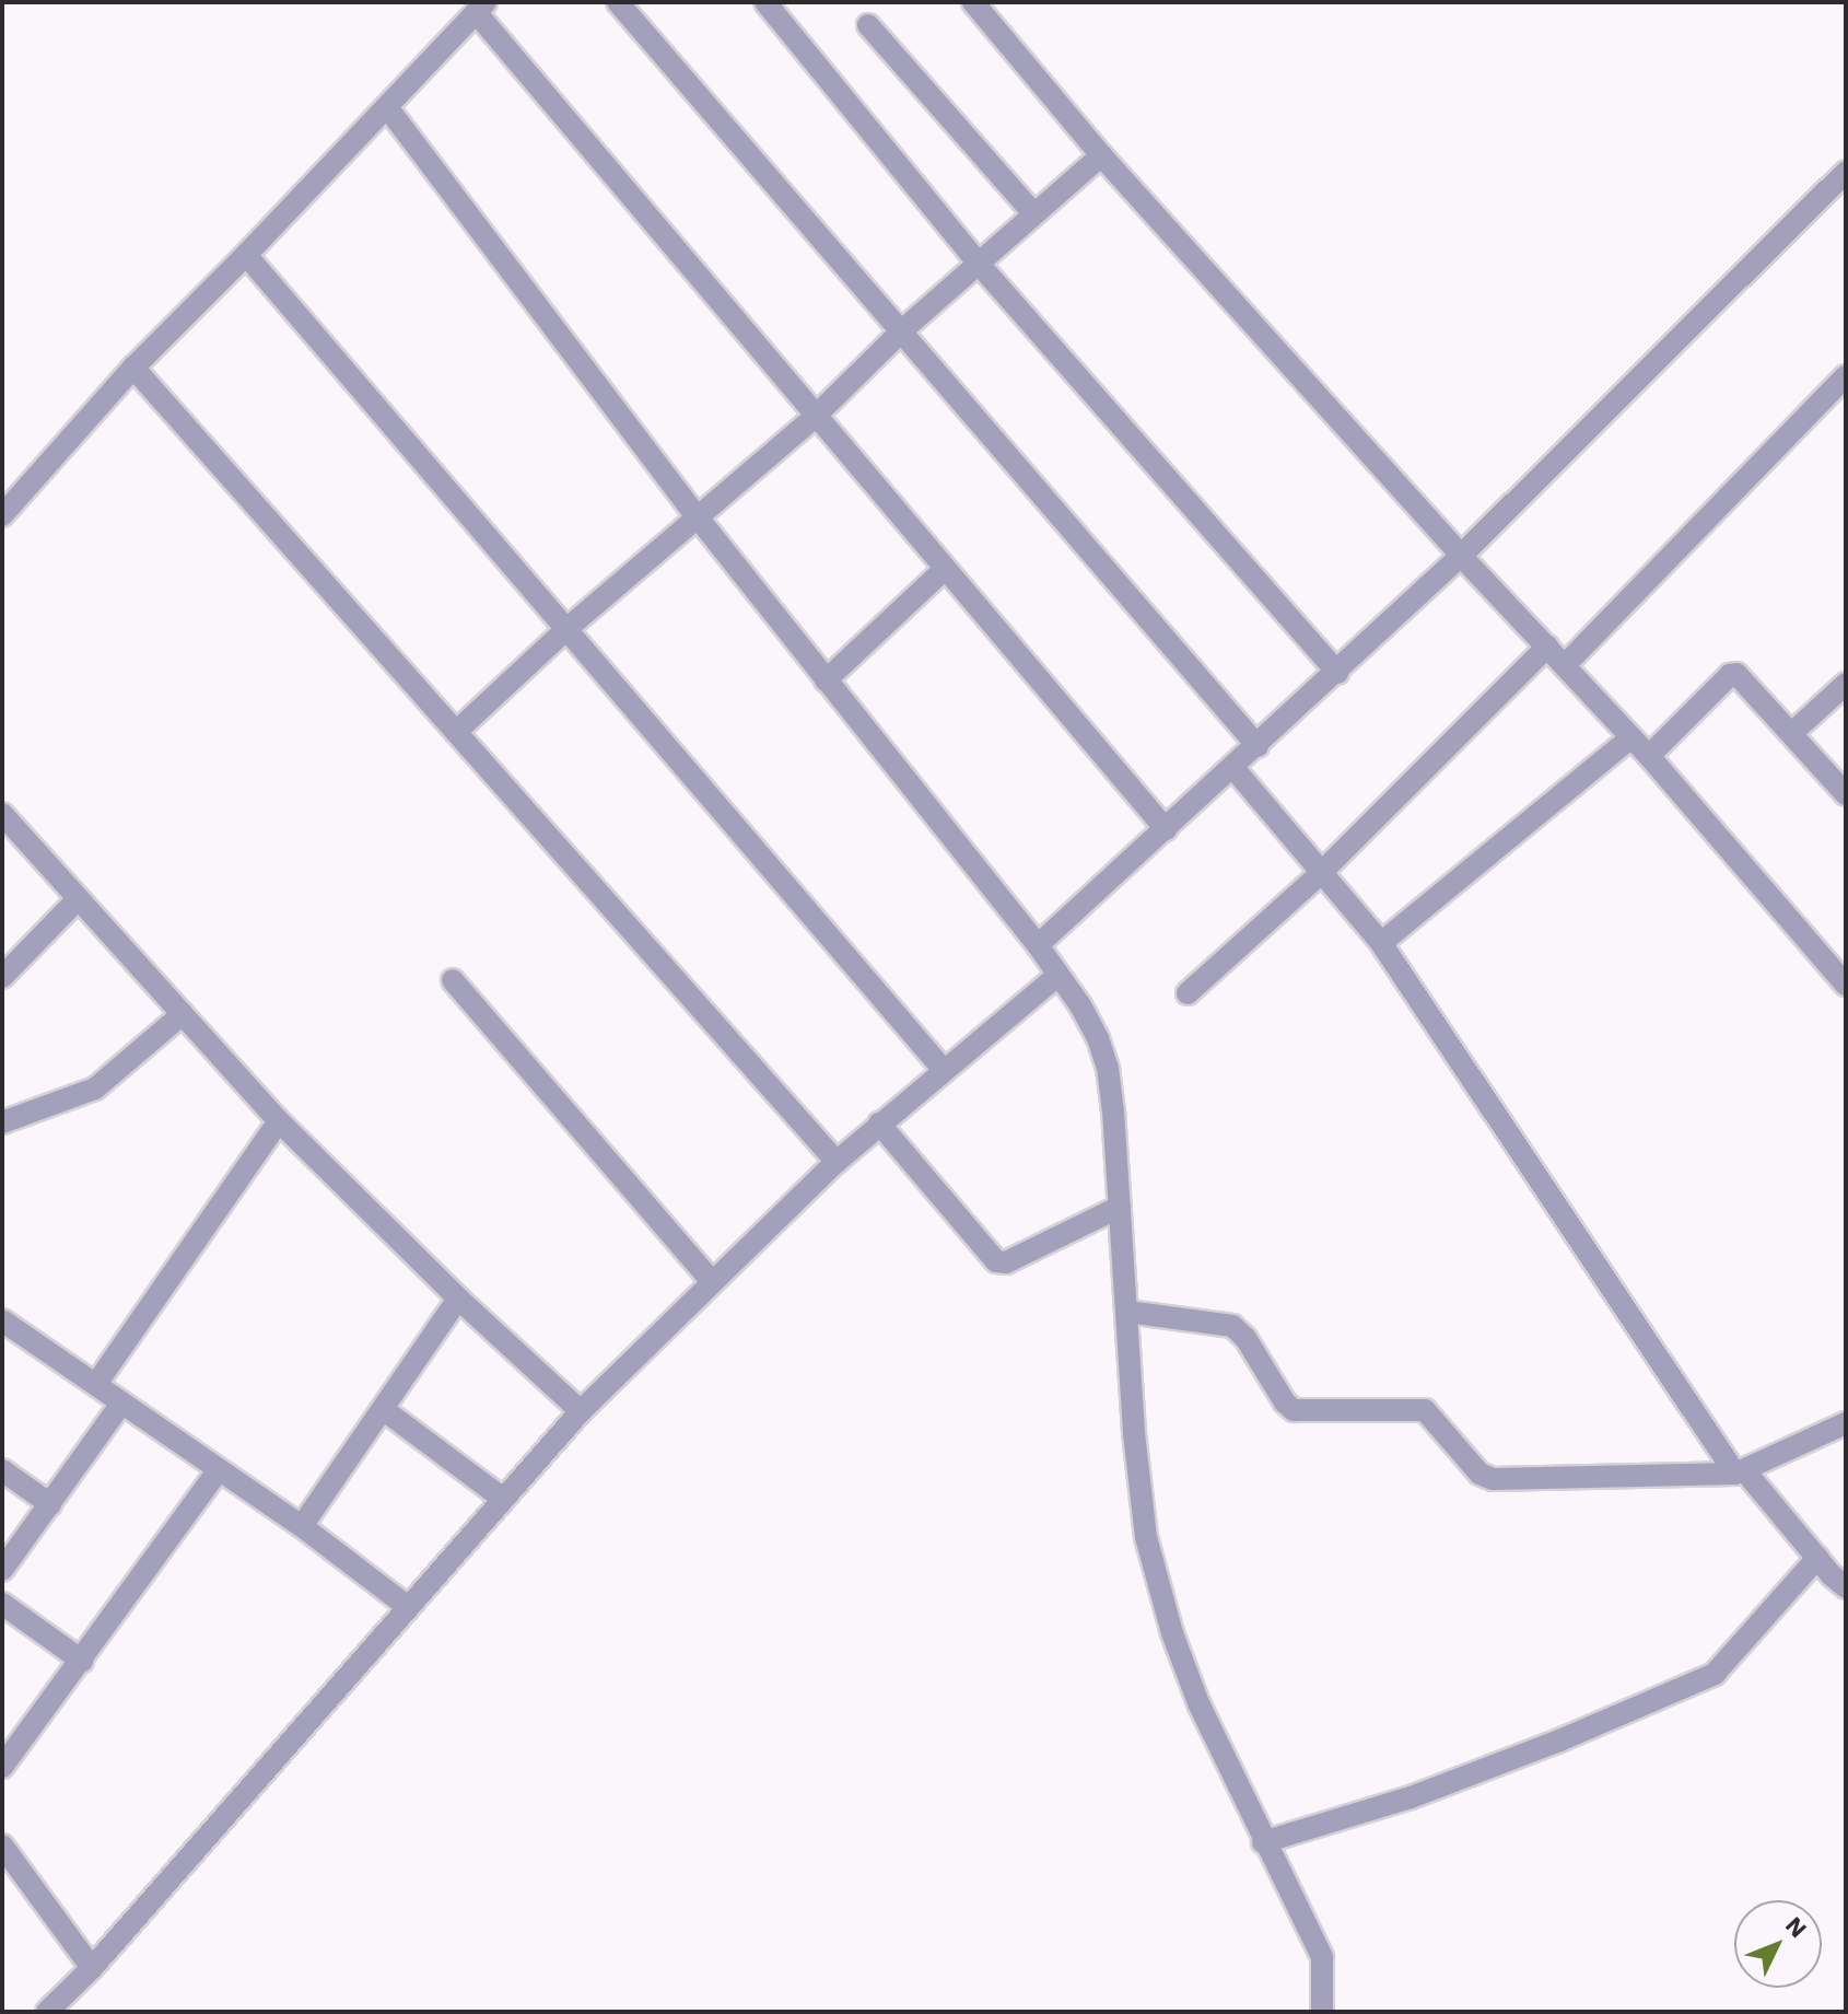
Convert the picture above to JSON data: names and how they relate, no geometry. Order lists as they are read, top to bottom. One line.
{"north":"top right"}
